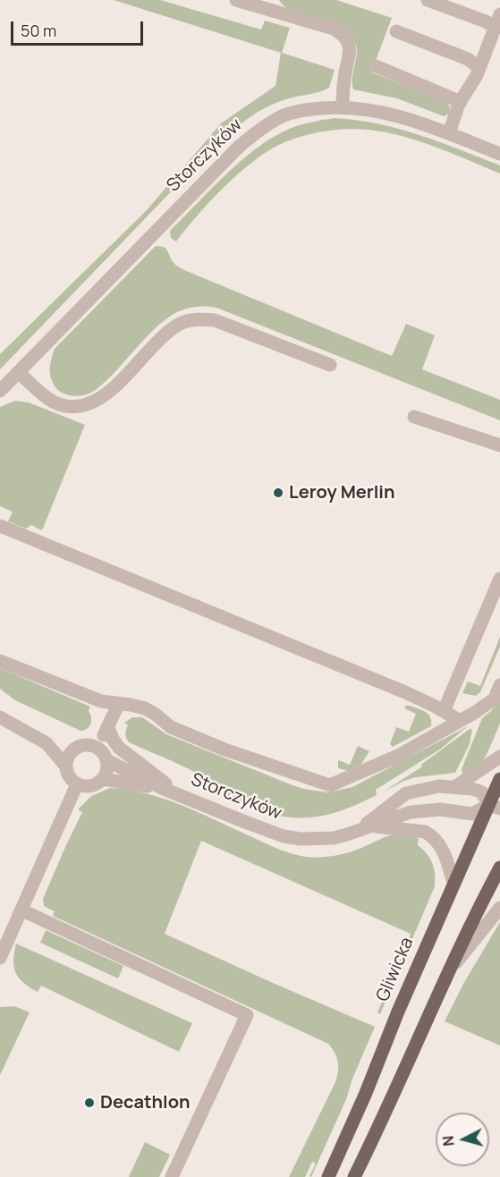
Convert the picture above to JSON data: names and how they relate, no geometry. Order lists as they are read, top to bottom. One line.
{"streets":{"main road":["Gliwicka"],"street":["Storczyków"]},"crossings":[["Storczyków","Gliwicka"]],"places":["Leroy Merlin","Decathlon"],"scale_bar":"50 m","north":"left"}
